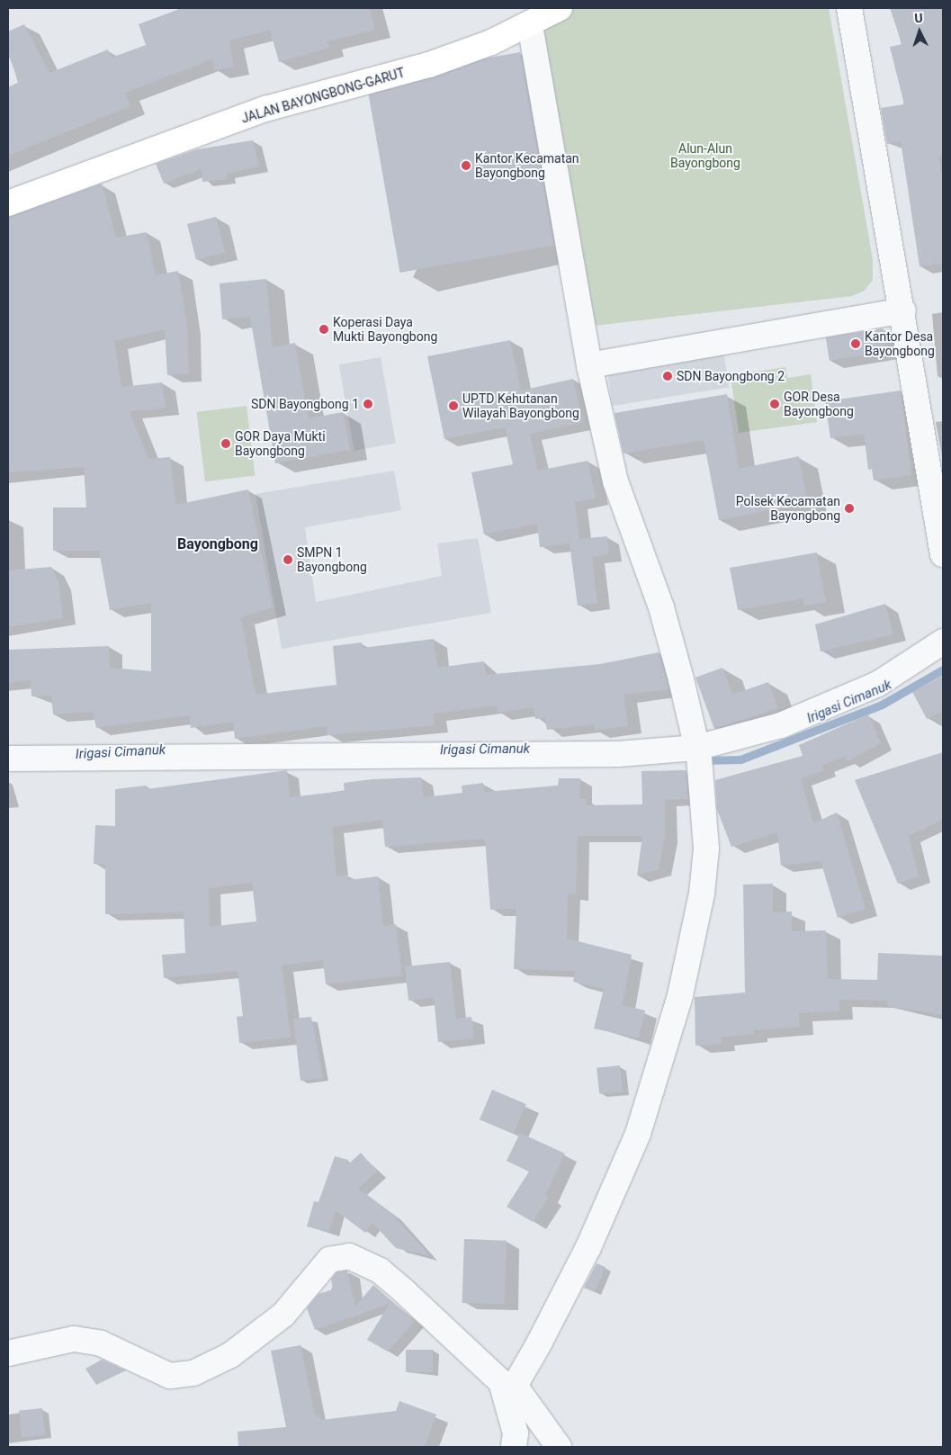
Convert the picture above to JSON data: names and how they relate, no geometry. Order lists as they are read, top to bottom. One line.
{"streets":{"main road":["JALAN BAYONGBONG-GARUT"]},"districts":["Bayongbong"],"water":["Irigasi Cimanuk"],"parks":["Alun-Alun Bayongbong"],"places":["Kantor Kecamatan Bayongbong","Koperasi Daya Mukti Bayongbong","Kantor Desa Bayongbong","SDN Bayongbong 2","SDN Bayongbong 1","GOR Desa Bayongbong","UPTD Kehutanan Wilayah Bayongbong","GOR Daya Mukti Bayongbong","Polsek Kecamatan Bayongbong","SMPN 1 Bayongbong"],"north":"top"}
